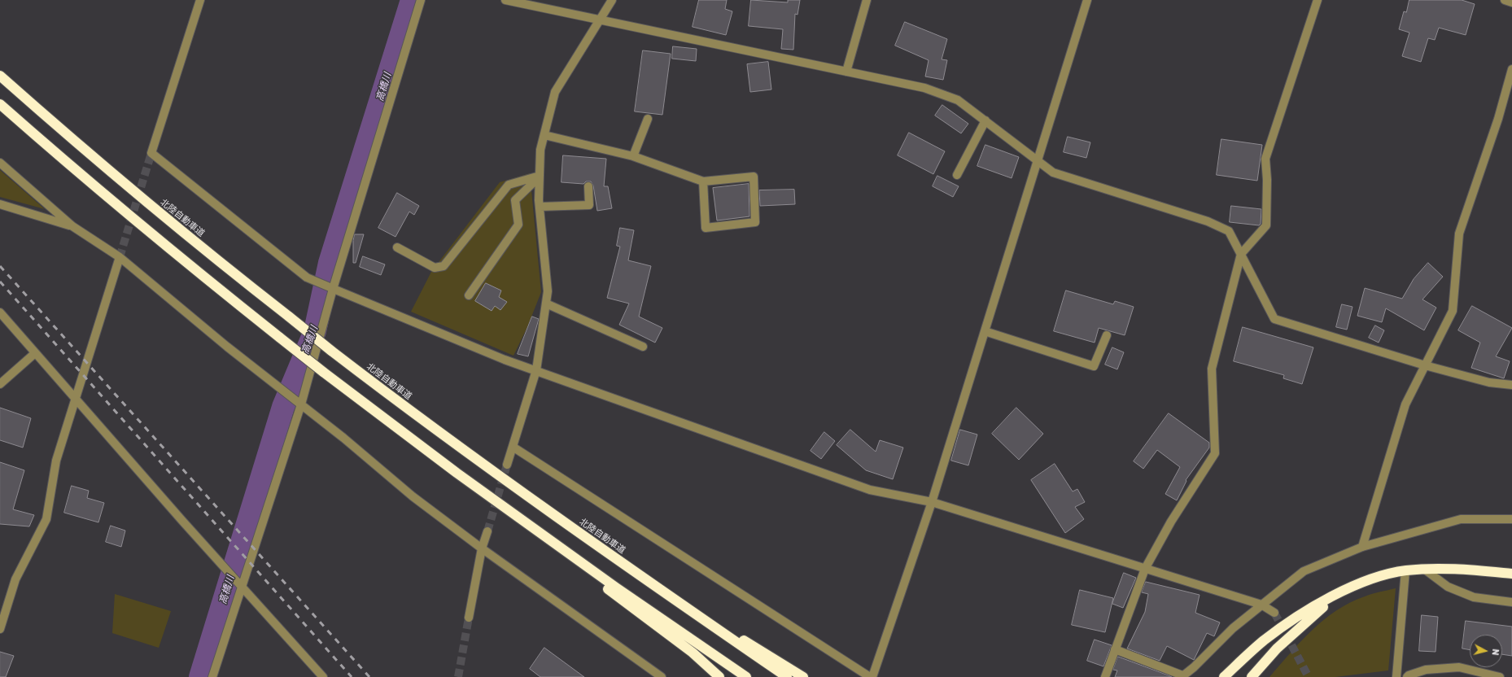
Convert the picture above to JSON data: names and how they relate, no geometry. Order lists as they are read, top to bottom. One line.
{"streets":{"highway":["北陸自動車道"]},"water":["高橋川"],"north":"right"}
